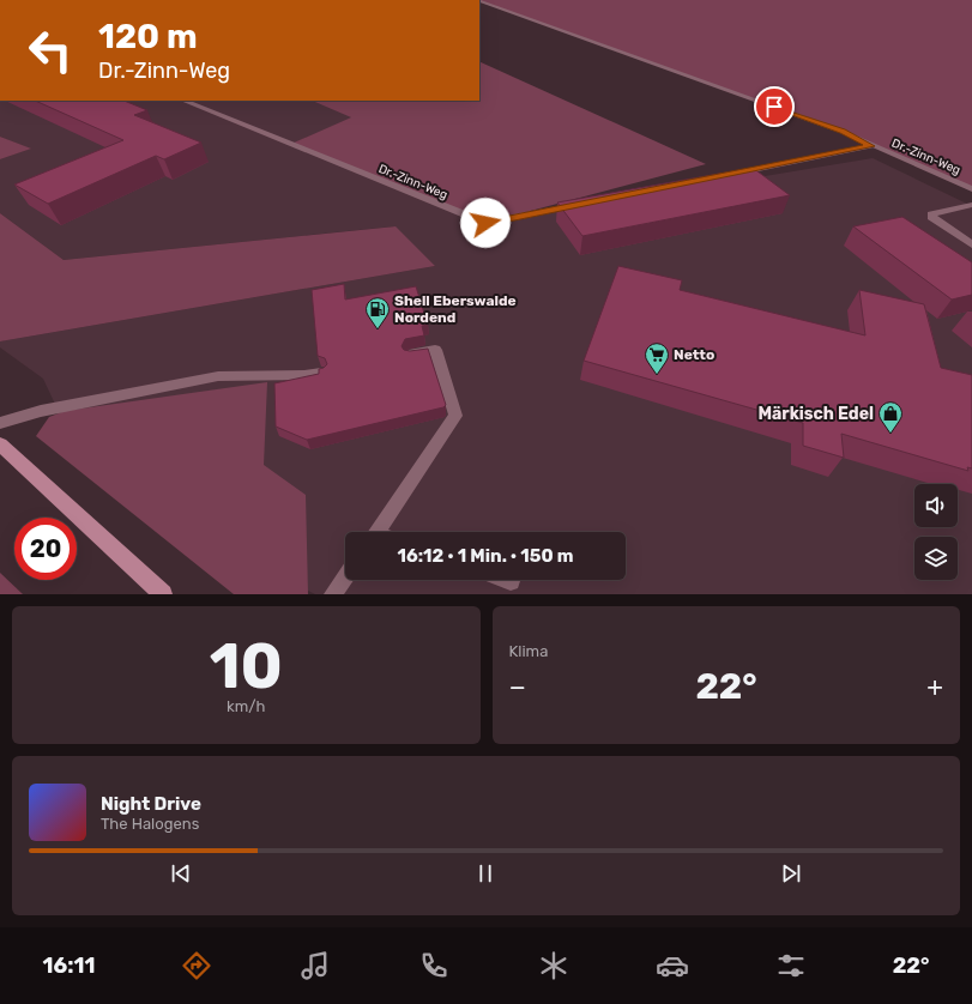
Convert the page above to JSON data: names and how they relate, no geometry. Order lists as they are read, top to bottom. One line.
{"streets":{"street":["Dr.-Zinn-Weg"]},"places":{"fuel station":["Shell Eberswalde Nordend"],"supermarket":["Netto"],"shop":["Märkisch Edel"]},"page":{"turn":["120 m","Dr.-Zinn-Weg"],"limit":"20","trip":"16:12 · 1 Min. · 150 m","tile":[["10","km/h"],"Klima"],"heat":["−","22°","+"],"song":["Night Drive","The Halogens"],"tabs":["16:11","22°"]}}
